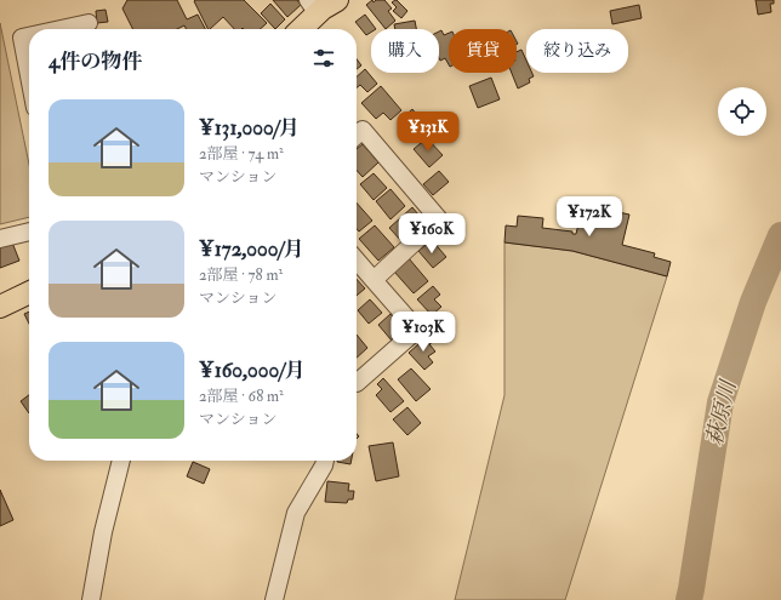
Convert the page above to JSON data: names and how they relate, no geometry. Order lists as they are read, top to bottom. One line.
{"water":["萩原川"],"page":{"chip":["購入","賃貸","絞り込み"],"heading":"4件の物件","list":[{"name":"¥131,000/月","note":"2部屋 · 74 m² · マンション"},{"name":"¥172,000/月","note":"2部屋 · 78 m² · マンション"},{"name":"¥160,000/月","note":"2部屋 · 68 m² · マンション"}],"price":["¥131K","¥172K","¥160K","¥103K"]}}
